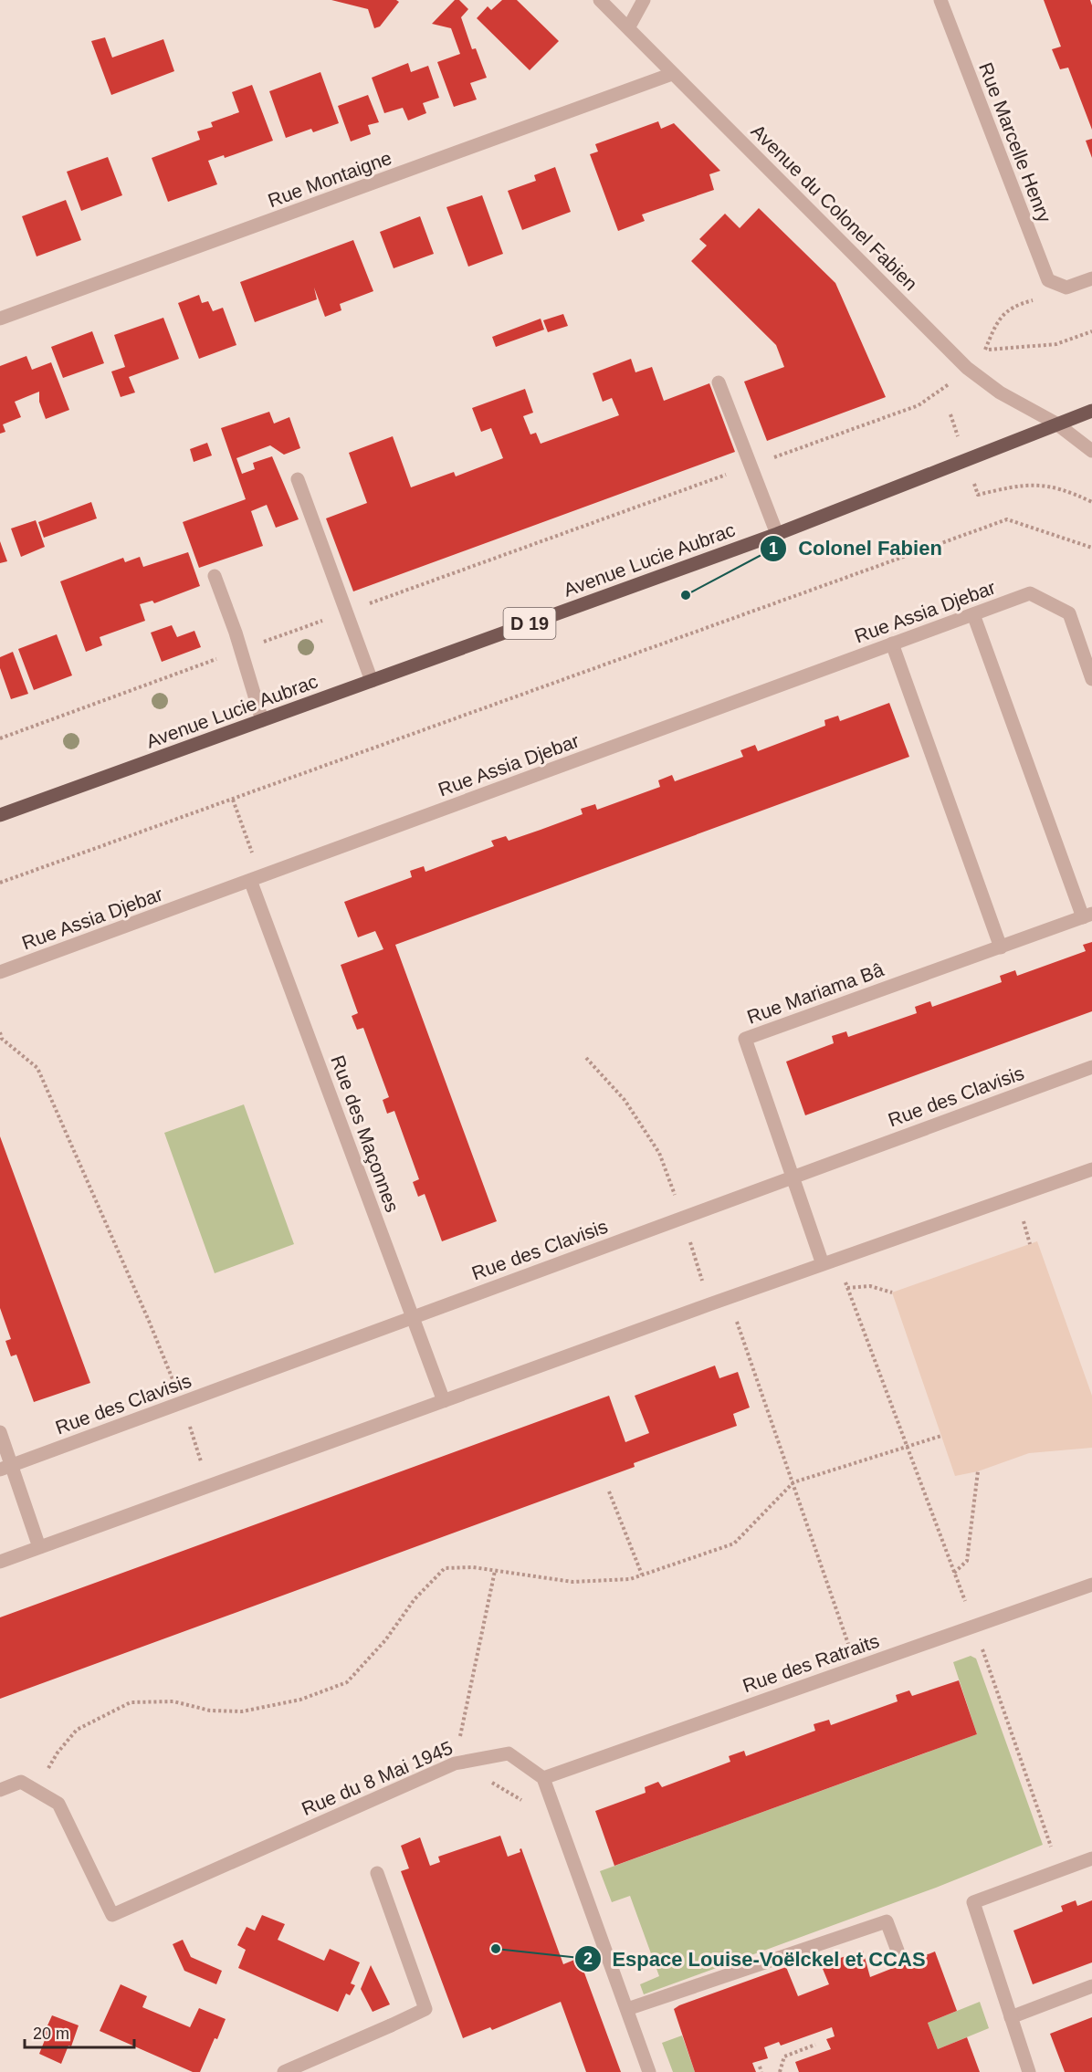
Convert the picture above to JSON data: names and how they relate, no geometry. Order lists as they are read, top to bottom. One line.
{"streets":{"main road":["Avenue Lucie Aubrac","D 19"],"street":["Rue Marcelle Henry","Rue Montaigne","Avenue du Colonel Fabien","Rue Assia Djebar","Rue Mariama Bâ","Rue des Clavisis","Rue des Maçonnes","Rue des Ratraits","Rue du 8 Mai 1945"]},"crossings":[["Rue Montaigne","Avenue du Colonel Fabien"],["Avenue du Colonel Fabien","Avenue Lucie Aubrac"],["Rue Assia Djebar","Rue des Maçonnes"],["Rue Mariama Bâ","Rue des Clavisis"],["Rue des Clavisis","Rue des Maçonnes"],["Rue des Ratraits","Rue du 8 Mai 1945"]],"places":["Colonel Fabien","Espace Louise-Voëlckel et CCAS"],"scale_bar":"20 m"}
